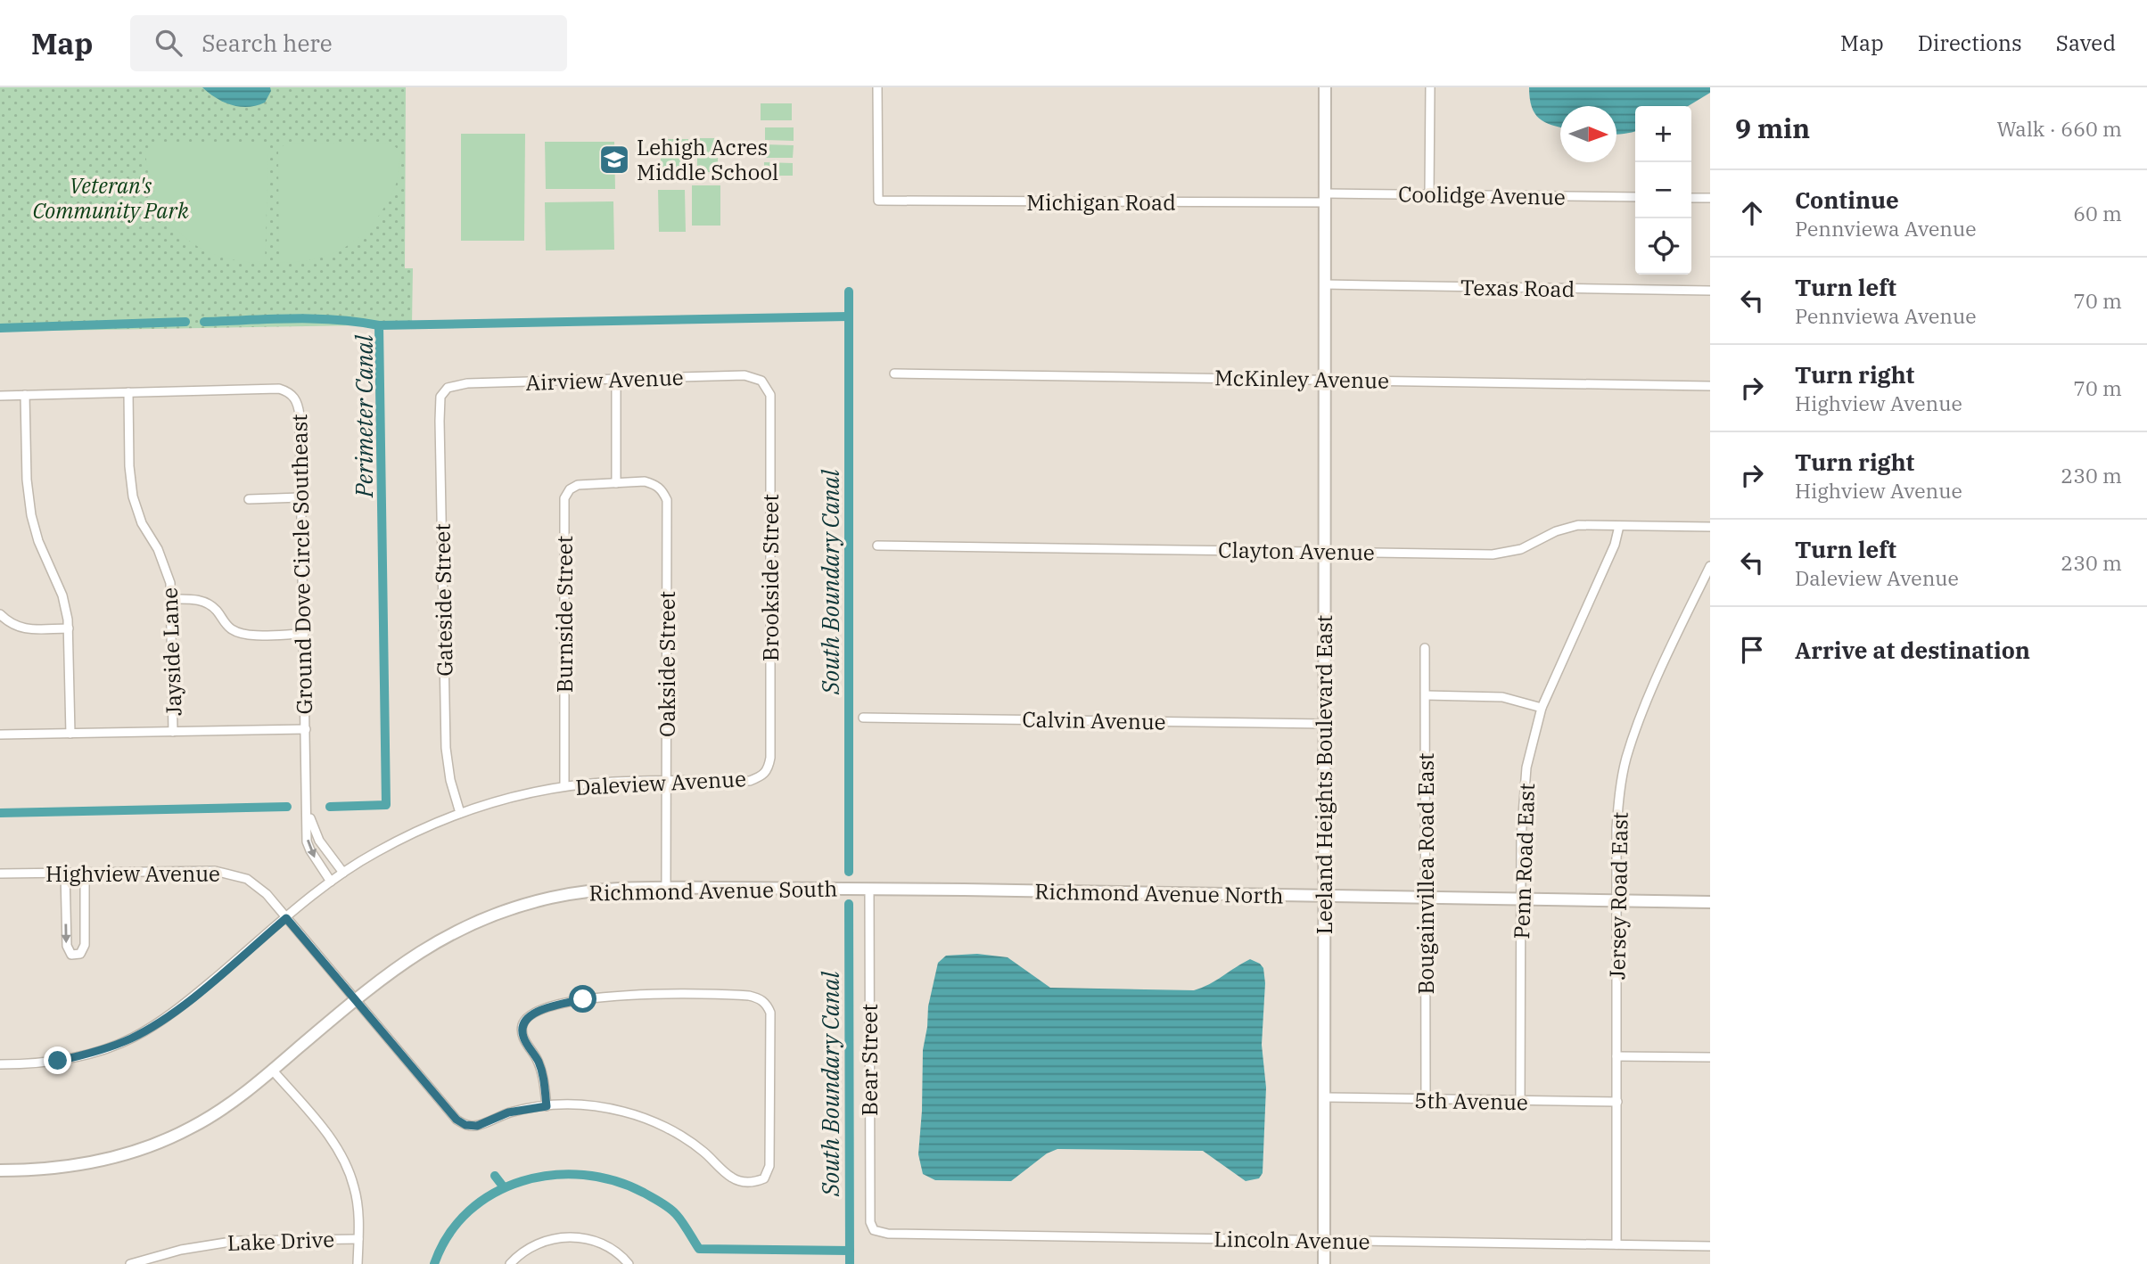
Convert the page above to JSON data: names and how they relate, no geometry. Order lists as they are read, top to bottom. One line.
{"streets":{"street":["Coolidge Avenue","Michigan Road","Texas Road","McKinley Avenue","Airview Avenue","Clayton Avenue","Ground Dove Circle Southeast","Brookside Street","Gateside Street","Burnside Street","Jayside Lane","Oakside Street","Calvin Avenue","Leeland Heights Boulevard East","Daleview Avenue","Penn Road East","Highview Avenue","Bougainvillea Road East","Richmond Avenue South","Richmond Avenue North","Jersey Road East","Bear Street","5th Avenue","Lincoln Avenue","Lake Drive"]},"crossings":[["Coolidge Avenue","Michigan Road"],["Coolidge Avenue","Leeland Heights Boulevard East"],["Michigan Road","Leeland Heights Boulevard East"],["Texas Road","Leeland Heights Boulevard East"],["McKinley Avenue","Leeland Heights Boulevard East"],["Airview Avenue","Brookside Street"],["Airview Avenue","Gateside Street"],["Clayton Avenue","Leeland Heights Boulevard East"],["Clayton Avenue","Penn Road East"],["Ground Dove Circle Southeast","Jayside Lane"],["Ground Dove Circle Southeast","Daleview Avenue"],["Brookside Street","Daleview Avenue"],["Gateside Street","Daleview Avenue"],["Burnside Street","Oakside Street"],["Burnside Street","Daleview Avenue"],["Oakside Street","Daleview Avenue"],["Oakside Street","Richmond Avenue South"],["Calvin Avenue","Leeland Heights Boulevard East"],["Leeland Heights Boulevard East","Richmond Avenue North"],["Leeland Heights Boulevard East","5th Avenue"],["Leeland Heights Boulevard East","Lincoln Avenue"],["Daleview Avenue","Highview Avenue"],["Penn Road East","Richmond Avenue North"],["Penn Road East","5th Avenue"],["Highview Avenue","Richmond Avenue South"],["Bougainvillea Road East","Richmond Avenue North"],["Bougainvillea Road East","5th Avenue"],["Richmond Avenue South","Richmond Avenue North"],["Richmond Avenue South","Bear Street"],["Richmond Avenue North","Jersey Road East"],["Richmond Avenue North","Bear Street"],["Jersey Road East","5th Avenue"],["Jersey Road East","Lincoln Avenue"],["Bear Street","Lincoln Avenue"]],"water":["Perimeter Canal","South Boundary Canal"],"parks":["Veteran's Community Park"],"places":{"school or university":["Lehigh Acres Middle School"]},"north":"right","page":{"header":"Map","search":"Search here","nav":["Map","Directions","Saved"],"heading":["9 min","Walk · 660 m"],"map_buttons":["+","−"],"list":[["Continue","Pennviewa Avenue","60 m"],["Turn left","Pennviewa Avenue","70 m"],["Turn right","Highview Avenue","70 m"],["Turn right","Highview Avenue","230 m"],["Turn left","Daleview Avenue","230 m"],"Arrive at destination"]}}
